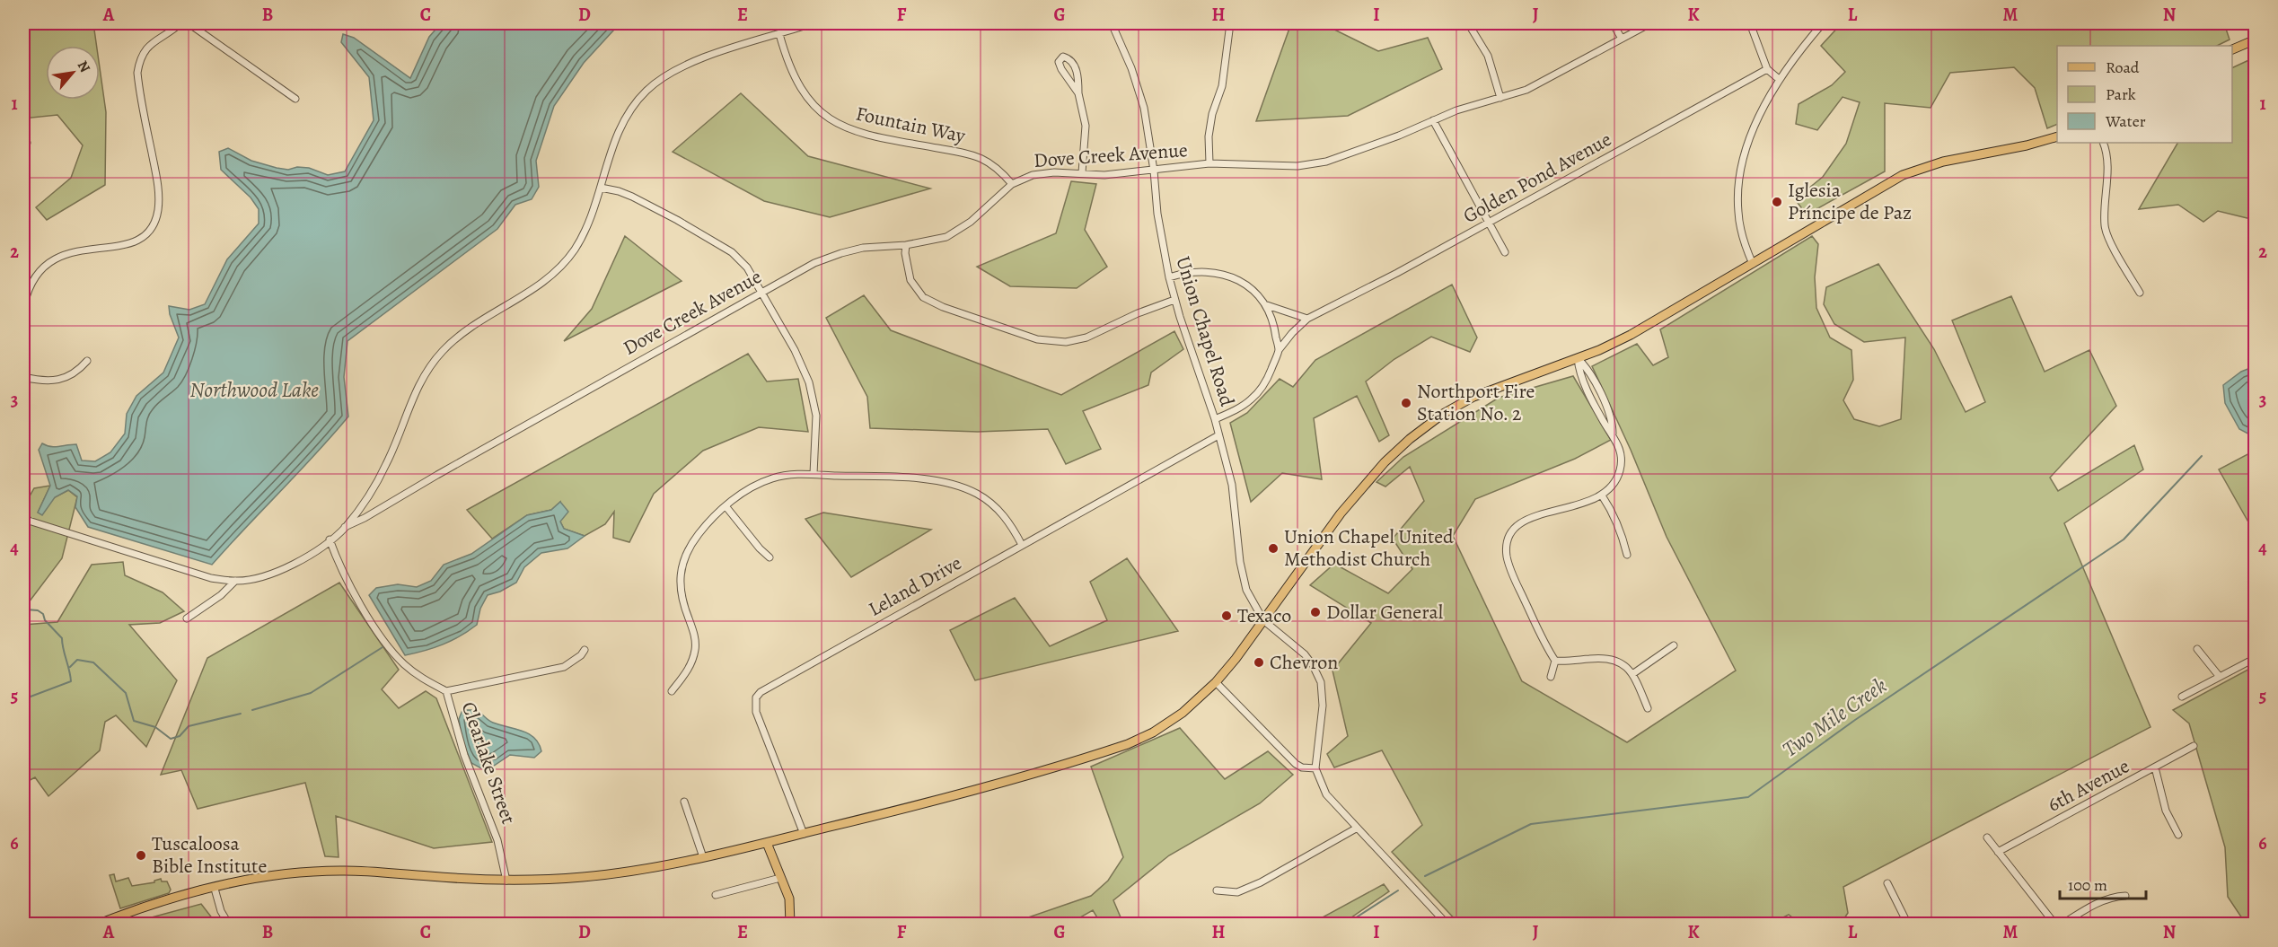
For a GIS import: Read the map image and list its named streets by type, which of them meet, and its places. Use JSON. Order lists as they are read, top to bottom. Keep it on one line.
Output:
{"streets":{"street":["Fountain Way","Dove Creek Avenue","Golden Pond Avenue","Union Chapel Road","Leland Drive","Clearlake Street","6th Avenue"]},"crossings":[["Fountain Way","Dove Creek Avenue"],["Dove Creek Avenue","Union Chapel Road"],["Union Chapel Road","Leland Drive"]],"water":["Northwood Lake","Two Mile Creek"],"places":["Iglesia Príncipe de Paz","Northport Fire Station No. 2","Union Chapel United Methodist Church","Dollar General","Texaco","Chevron","Tuscaloosa Bible Institute"],"legend":["Road","Park","Water"],"scale_bar":"100 m","north":"top right","grid":{"columns":["A","B","C","D","E","F","G","H","I","J","K","L","M","N"],"rows":["1","2","3","4","5","6"]}}
